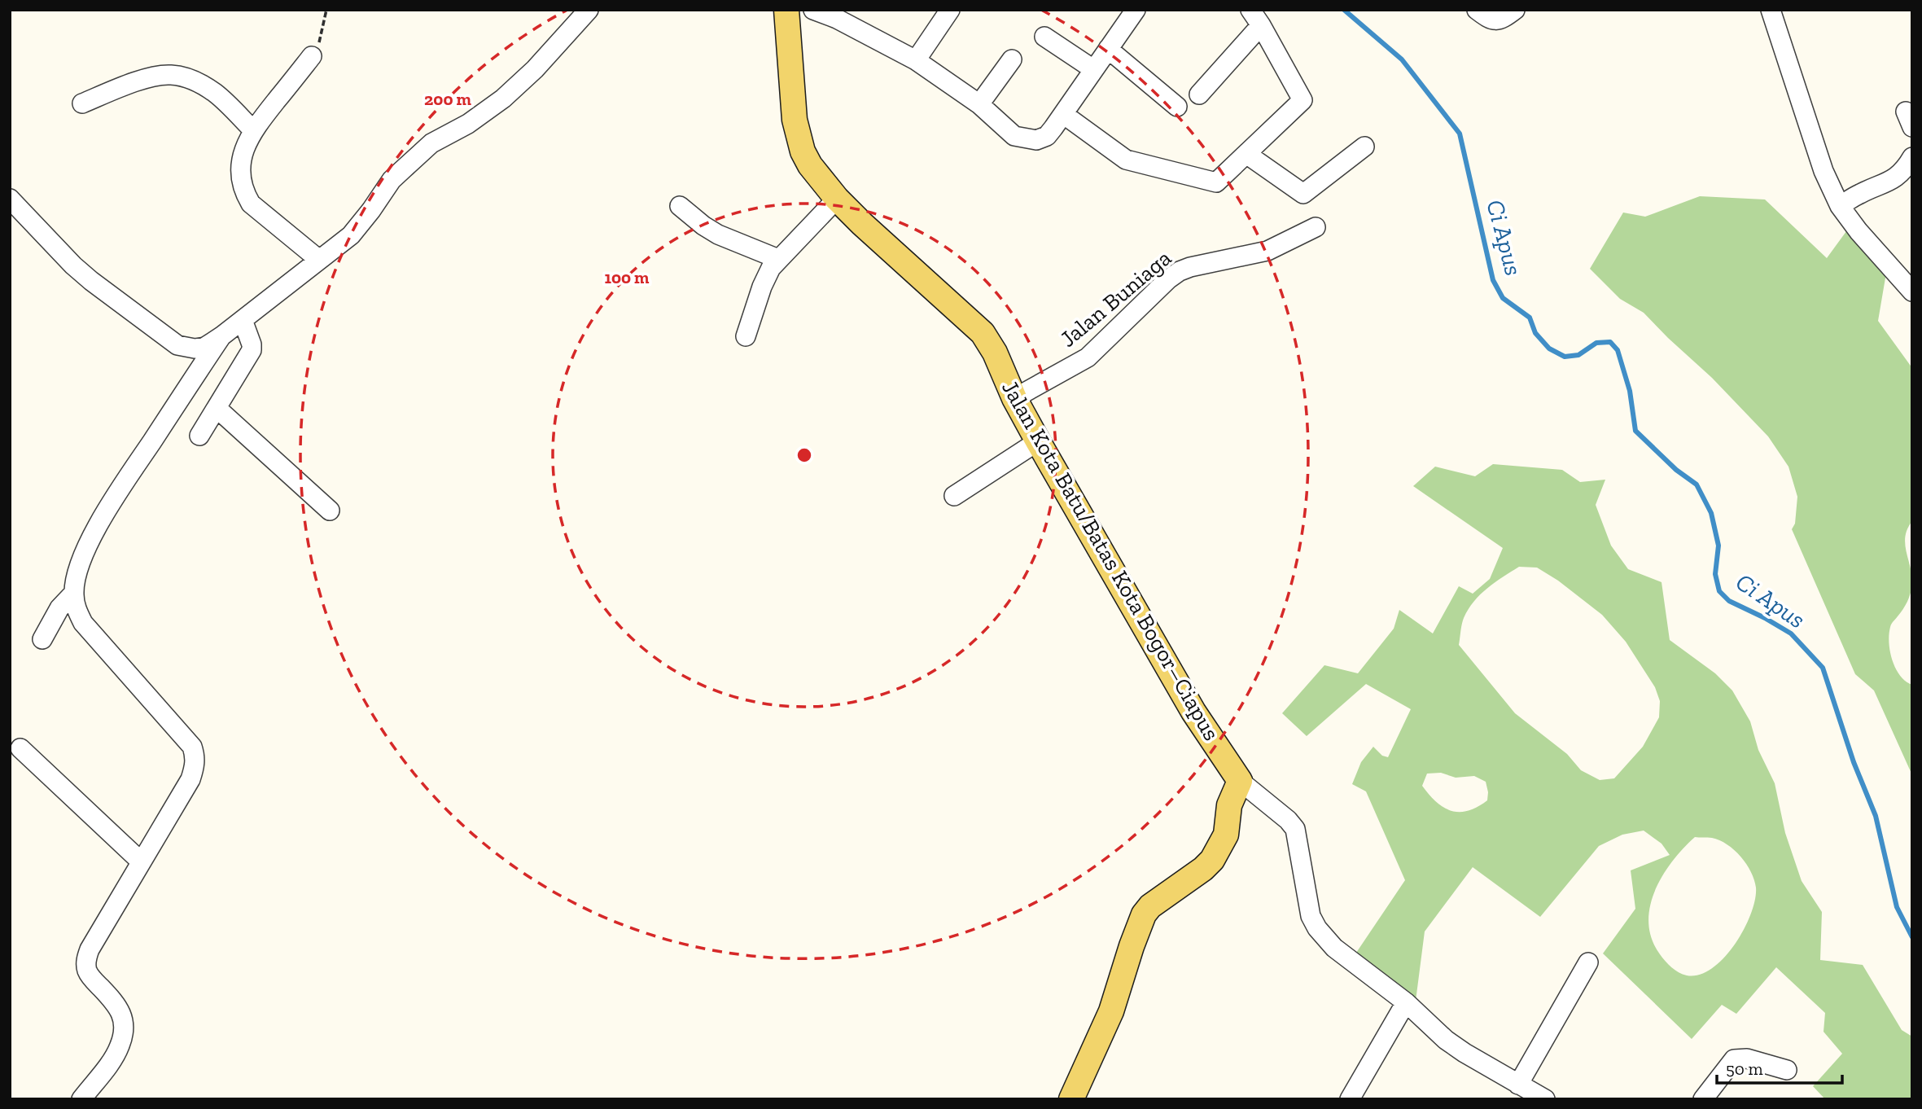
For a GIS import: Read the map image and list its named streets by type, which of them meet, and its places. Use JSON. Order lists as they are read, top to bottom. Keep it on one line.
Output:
{"streets":{"main road":["Jalan Kota Batu/Batas Kota Bogor–Ciapus"],"street":["Jalan Buniaga"]},"crossings":[["Jalan Buniaga","Jalan Kota Batu/Batas Kota Bogor–Ciapus"]],"water":["Ci Apus"],"scale_bar":"50 m","rings":["200 m","100 m"]}
